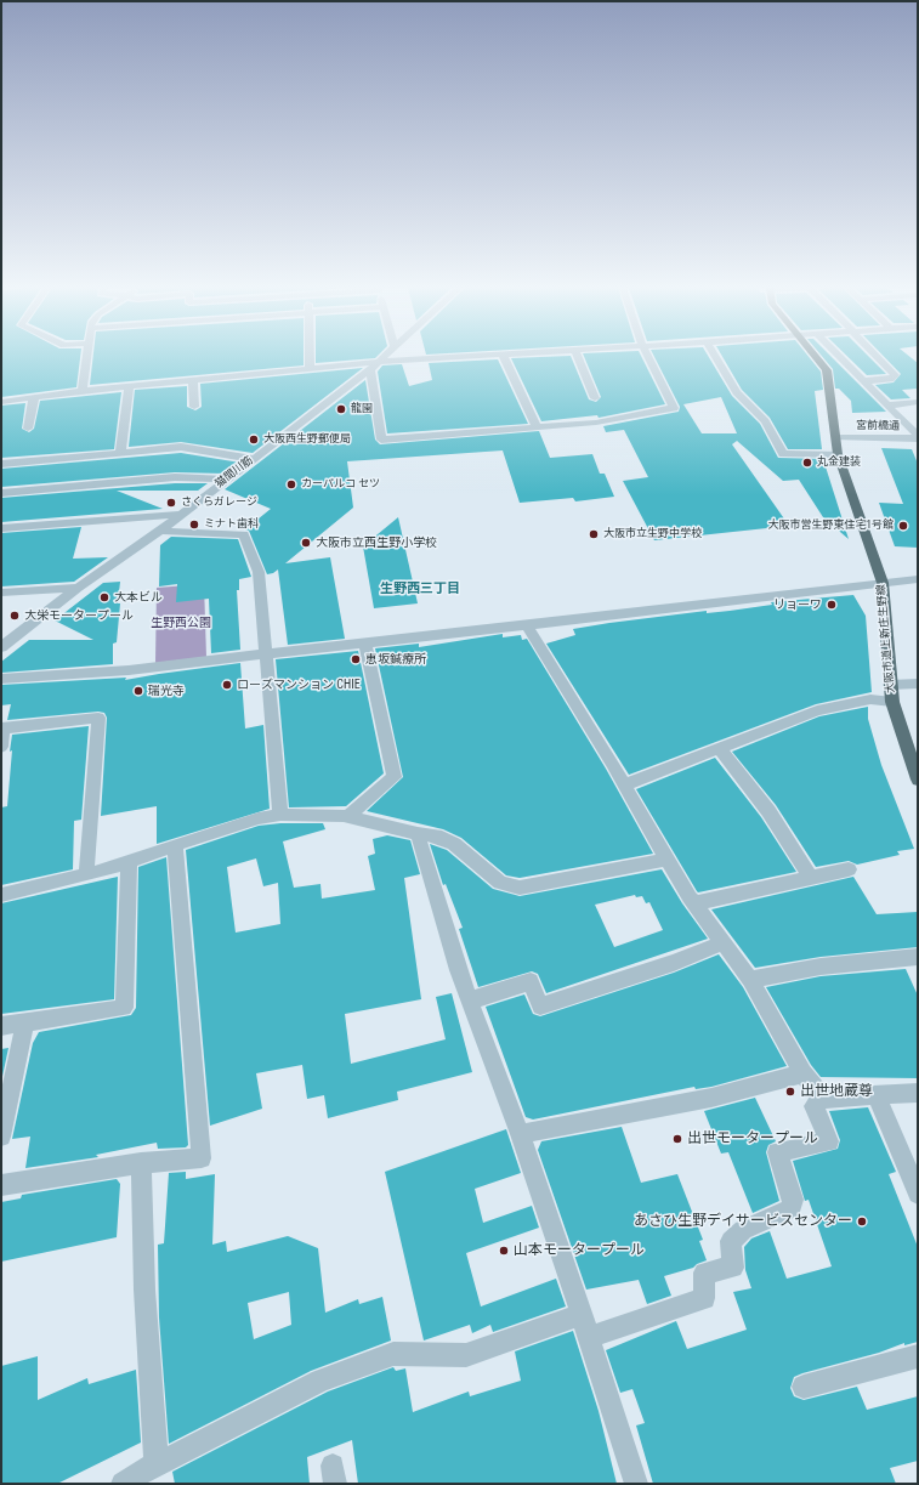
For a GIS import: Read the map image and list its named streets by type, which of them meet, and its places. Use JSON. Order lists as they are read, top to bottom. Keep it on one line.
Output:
{"streets":{"main road":["大阪市道上新庄生野線"],"street":["宮前橋通","猫間川筋"]},"crossings":[["宮前橋通","大阪市道上新庄生野線"]],"districts":["生野西三丁目"],"parks":["生野西公園"],"places":["龍園","大阪西生野郵便局","丸金建装","カーパルコ セツ","さくらガレージ","ミナト歯科","大阪市営生野東住宅1号館","大阪市立生野中学校","大阪市立西生野小学校","大本ビル","リョーワ","大栄モータープール","恵坂鍼療所","ローズマンション CHIE","瑞光寺","出世地蔵尊","出世モータープール","あさひ生野デイサービスセンター","山本モータープール"]}
